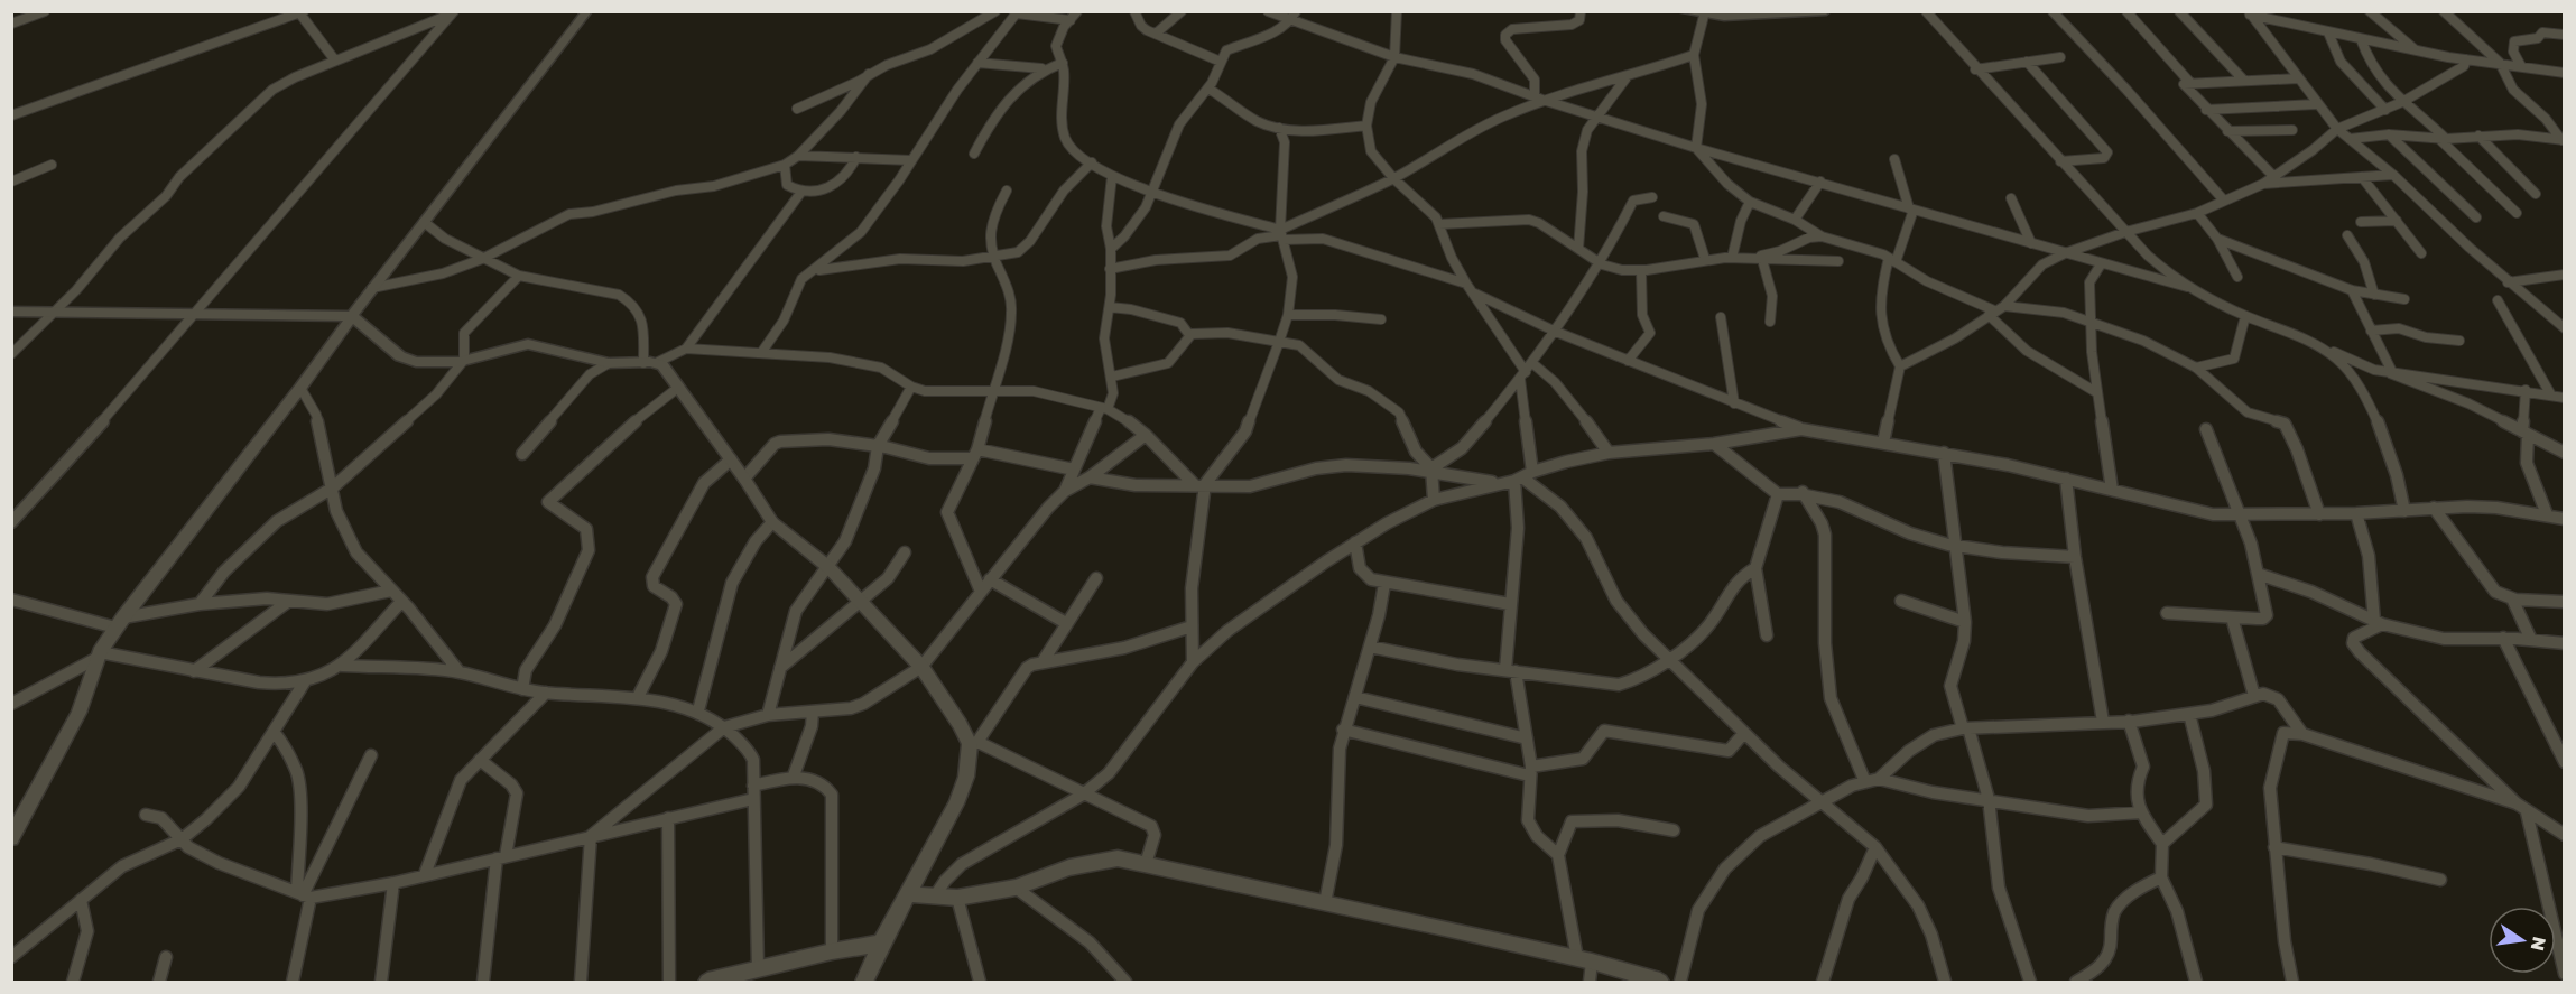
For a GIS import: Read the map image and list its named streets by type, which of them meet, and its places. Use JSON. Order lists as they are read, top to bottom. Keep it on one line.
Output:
{"north":"right"}
